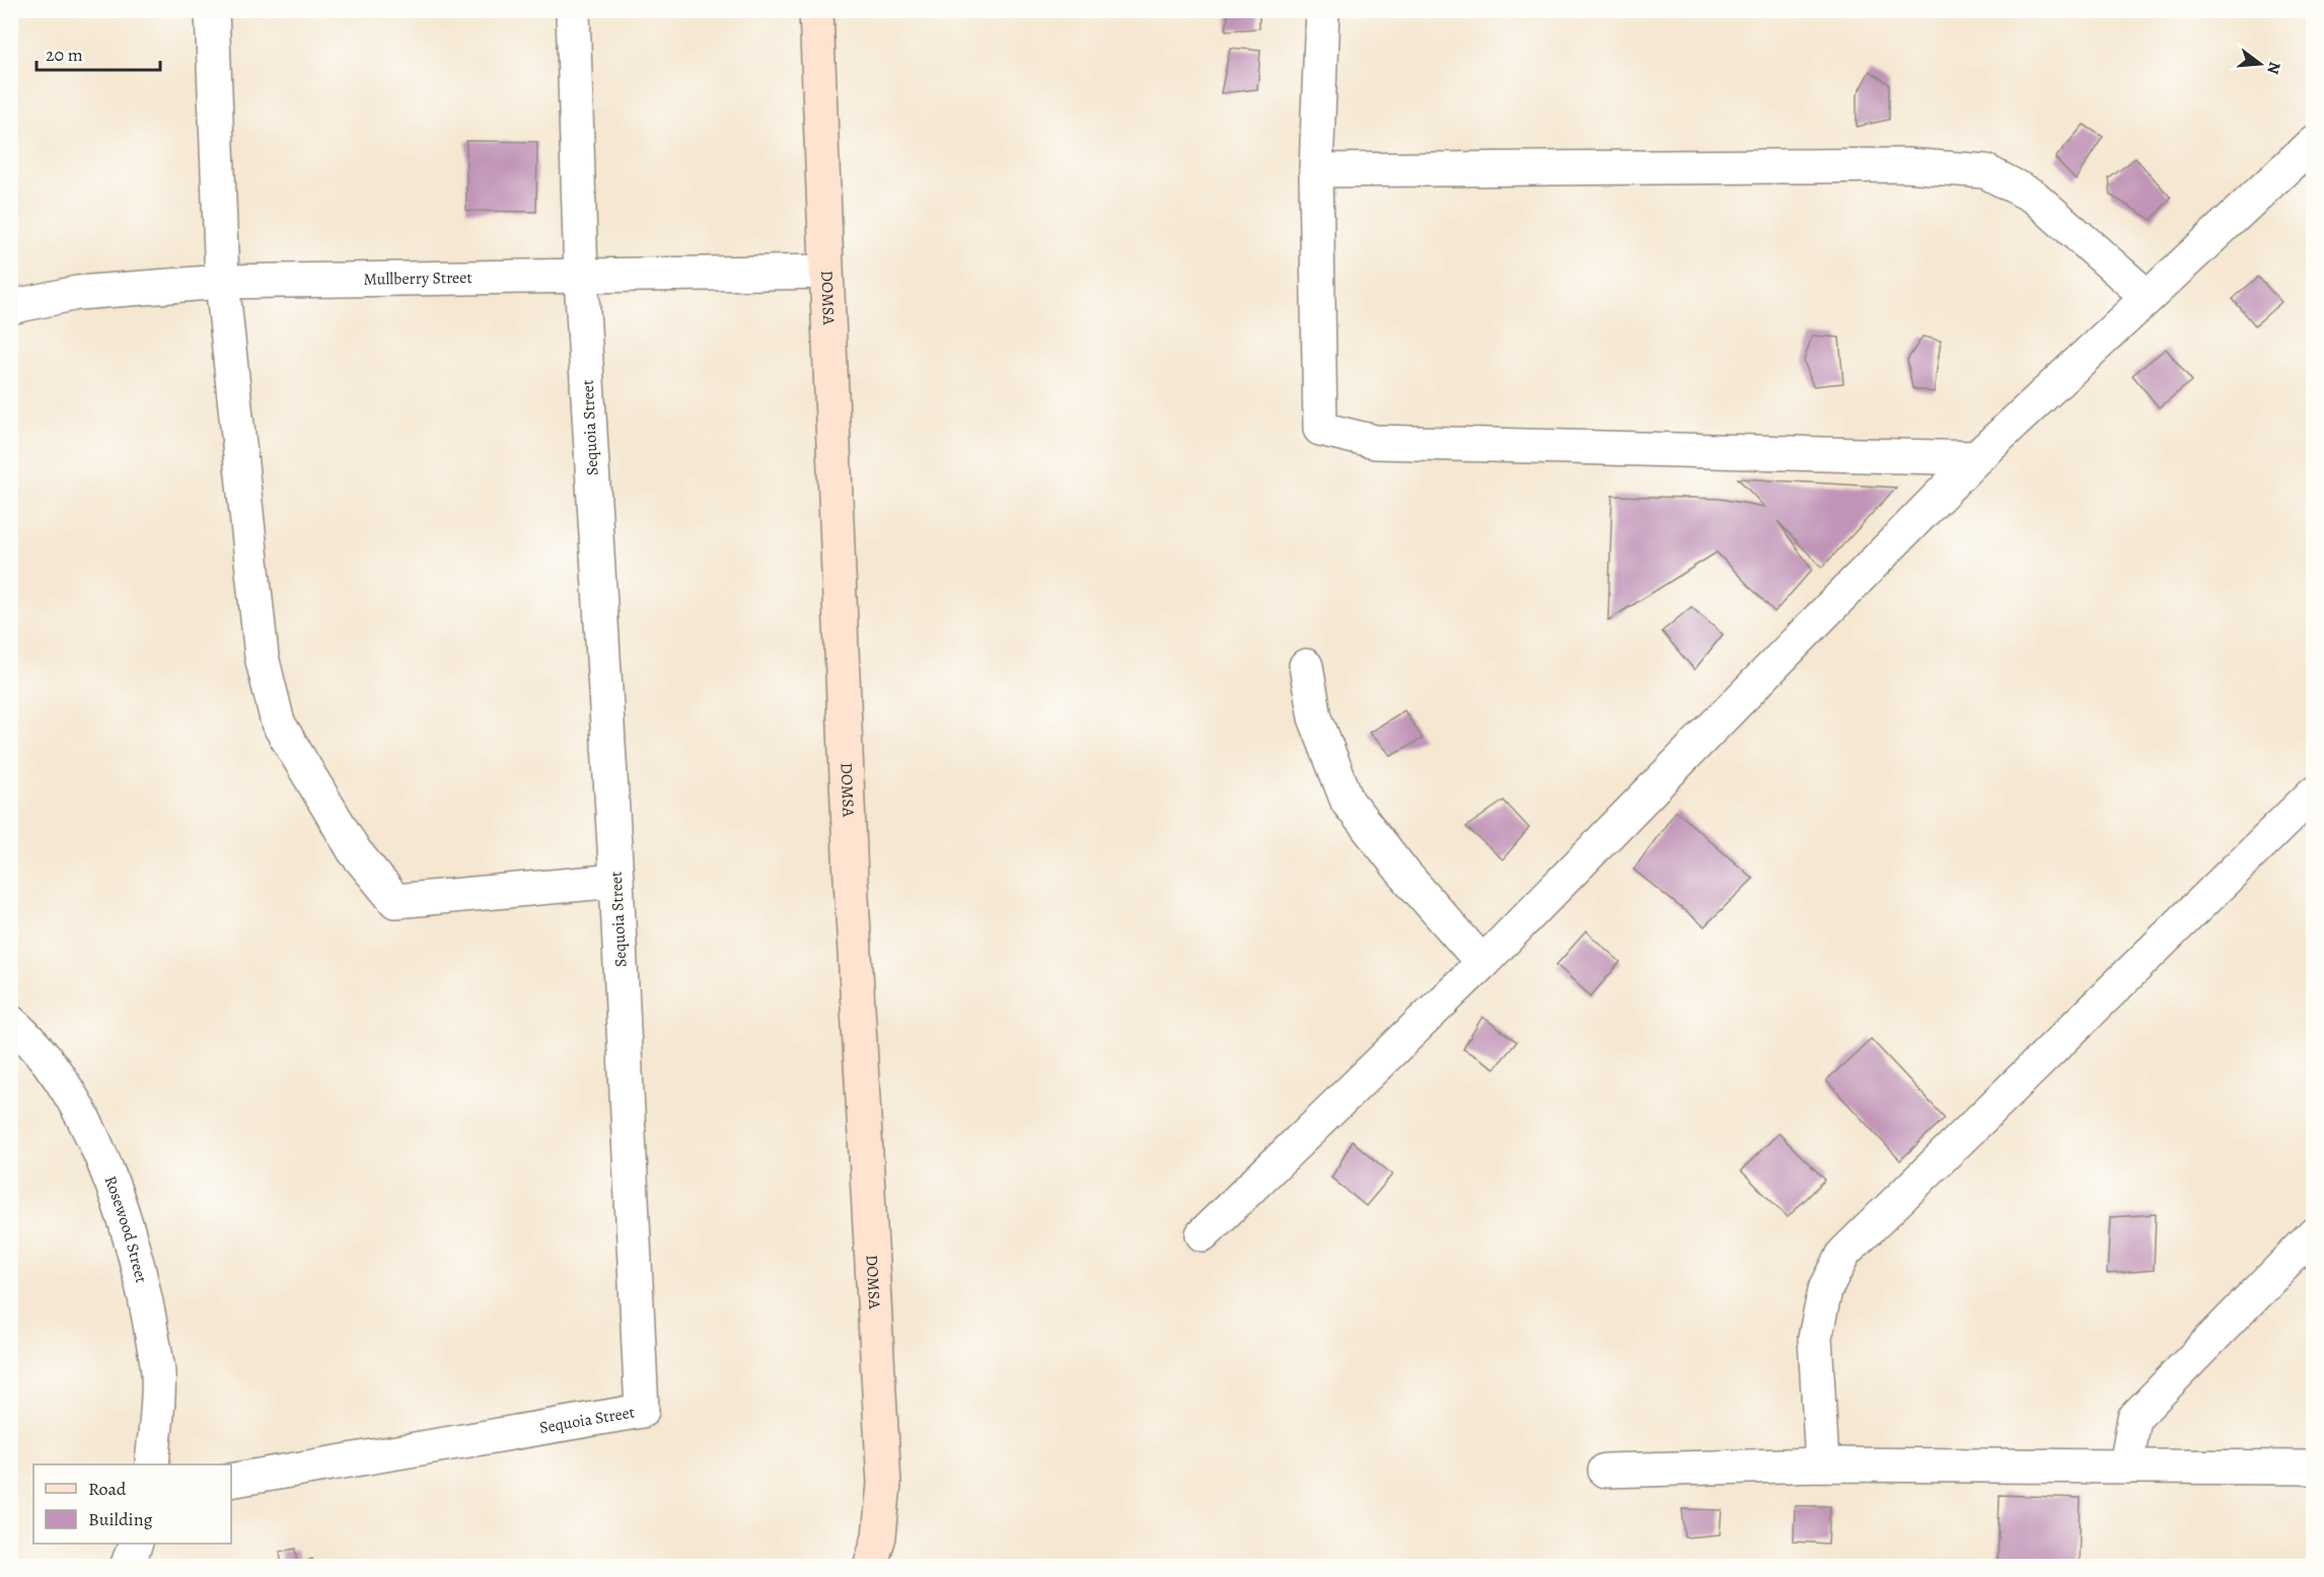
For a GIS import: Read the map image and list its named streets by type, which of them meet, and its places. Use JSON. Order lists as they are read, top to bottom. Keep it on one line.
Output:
{"streets":{"main road":["DOMSA"],"street":["Mullberry Street","Sequoia Street","Rosewood Street"]},"crossings":[["Mullberry Street","DOMSA"],["Mullberry Street","Sequoia Street"]],"legend":["Road","Building"],"scale_bar":"20 m","north":"right"}
